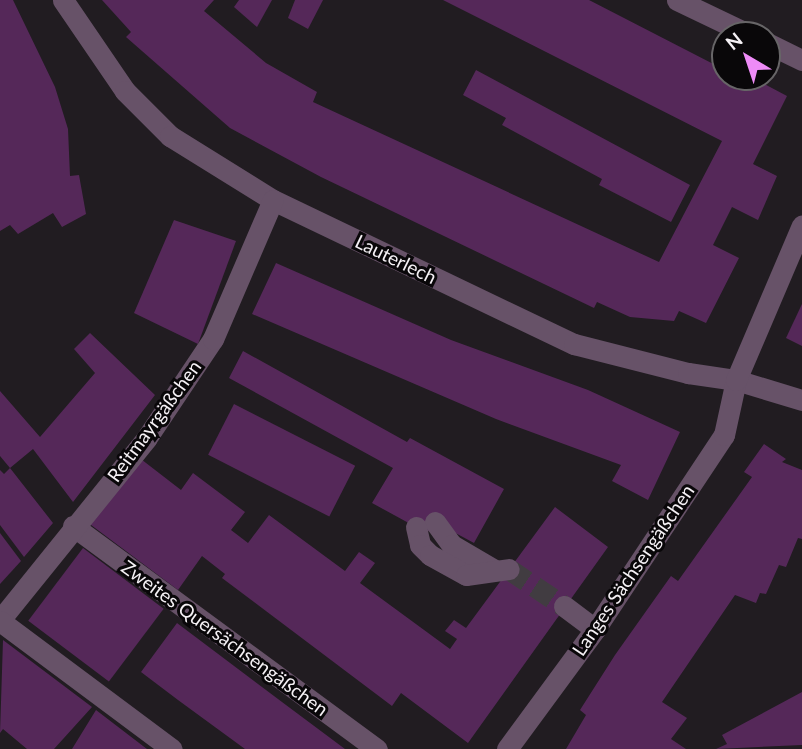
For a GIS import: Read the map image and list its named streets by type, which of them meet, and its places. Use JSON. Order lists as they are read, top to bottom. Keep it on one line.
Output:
{"streets":{"street":["Lauterlech","Reitmayrgäßchen","Langes Sächsengäßchen","Zweites Quersächsengäßchen"]},"crossings":[["Lauterlech","Reitmayrgäßchen"],["Lauterlech","Langes Sächsengäßchen"],["Reitmayrgäßchen","Zweites Quersächsengäßchen"]],"north":"top left"}
